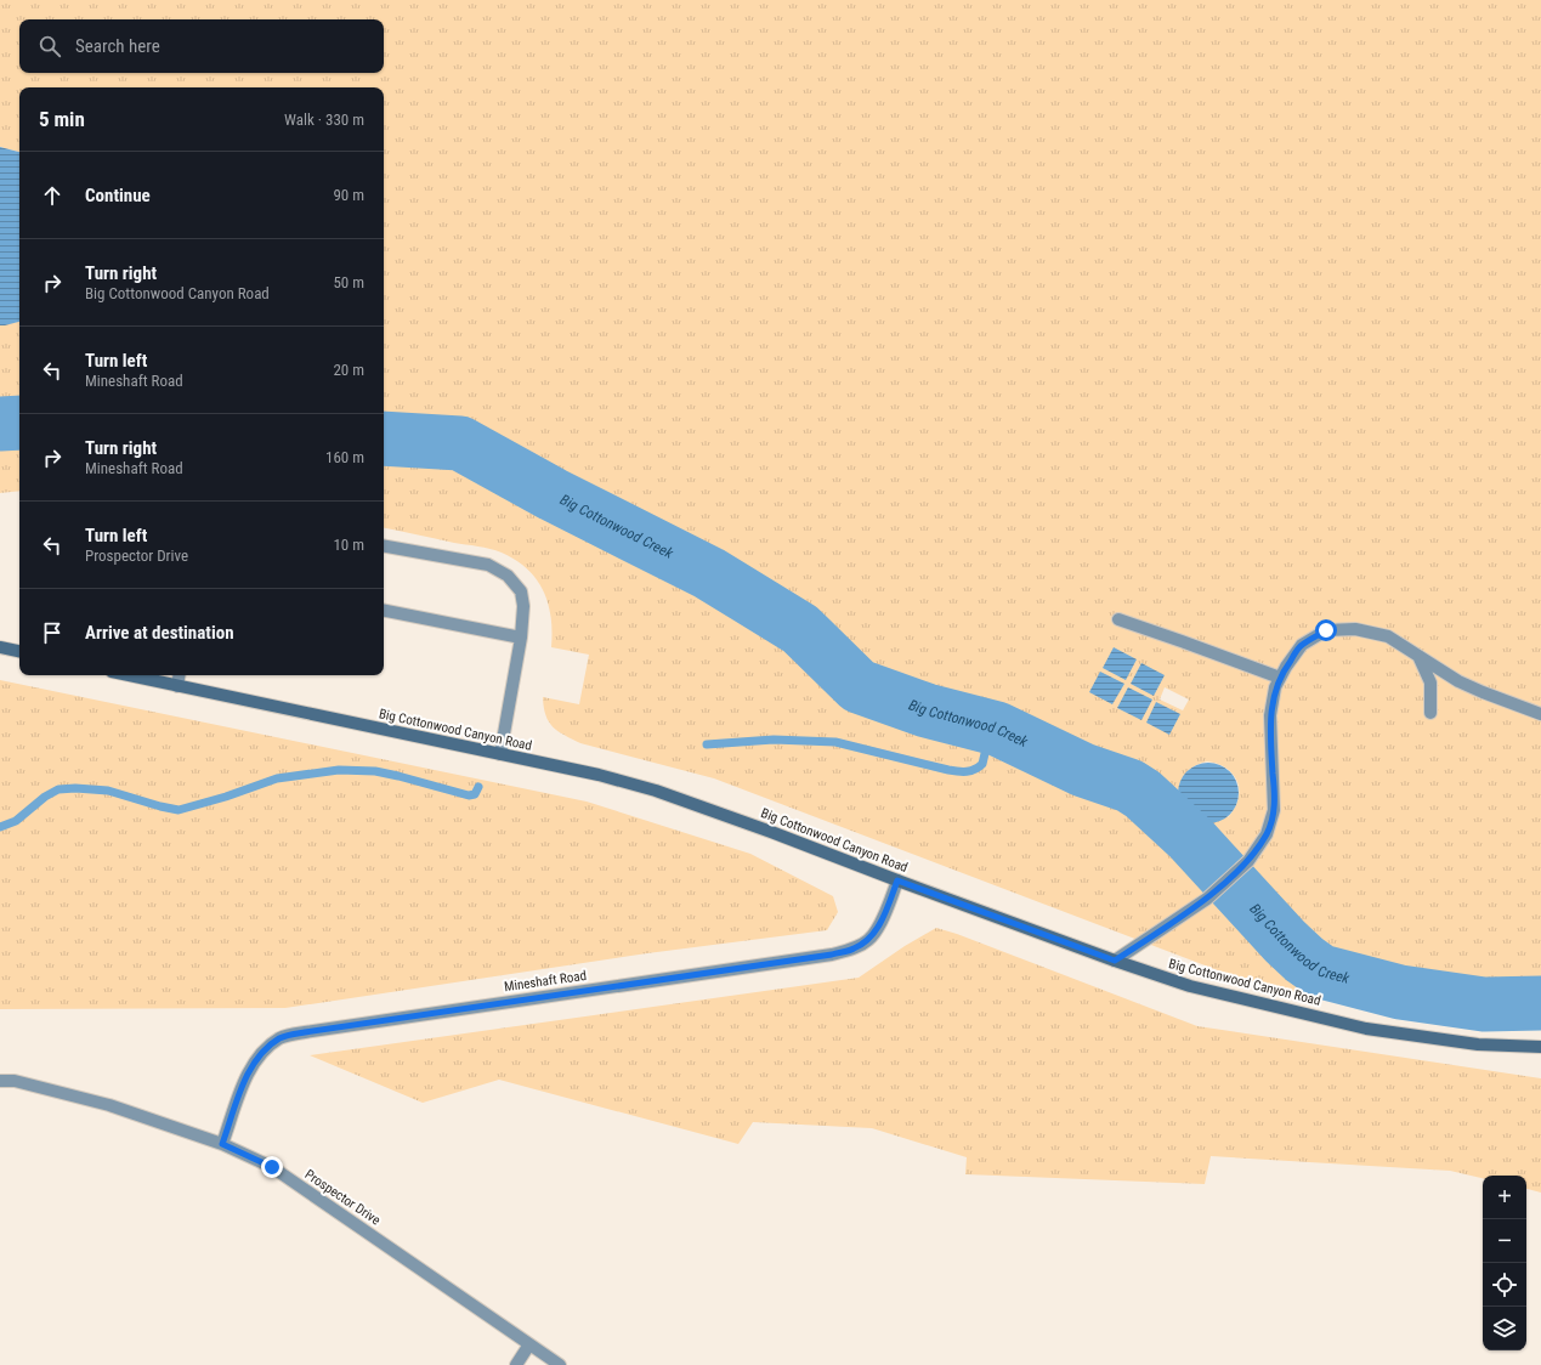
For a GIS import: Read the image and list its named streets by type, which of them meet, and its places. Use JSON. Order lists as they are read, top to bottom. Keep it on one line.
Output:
{"streets":{"main road":["Big Cottonwood Canyon Road"],"street":["Mineshaft Road","Prospector Drive"]},"crossings":[["Big Cottonwood Canyon Road","Mineshaft Road"],["Mineshaft Road","Prospector Drive"]],"water":["Big Cottonwood Creek"],"page":{"search":"Search here","heading":["5 min","Walk · 330 m"],"list":[["Continue","90 m"],["Turn right","Big Cottonwood Canyon Road","50 m"],["Turn left","Mineshaft Road","20 m"],["Turn right","Mineshaft Road","160 m"],["Turn left","Prospector Drive","10 m"],"Arrive at destination"],"map_buttons":["+","−"]}}
